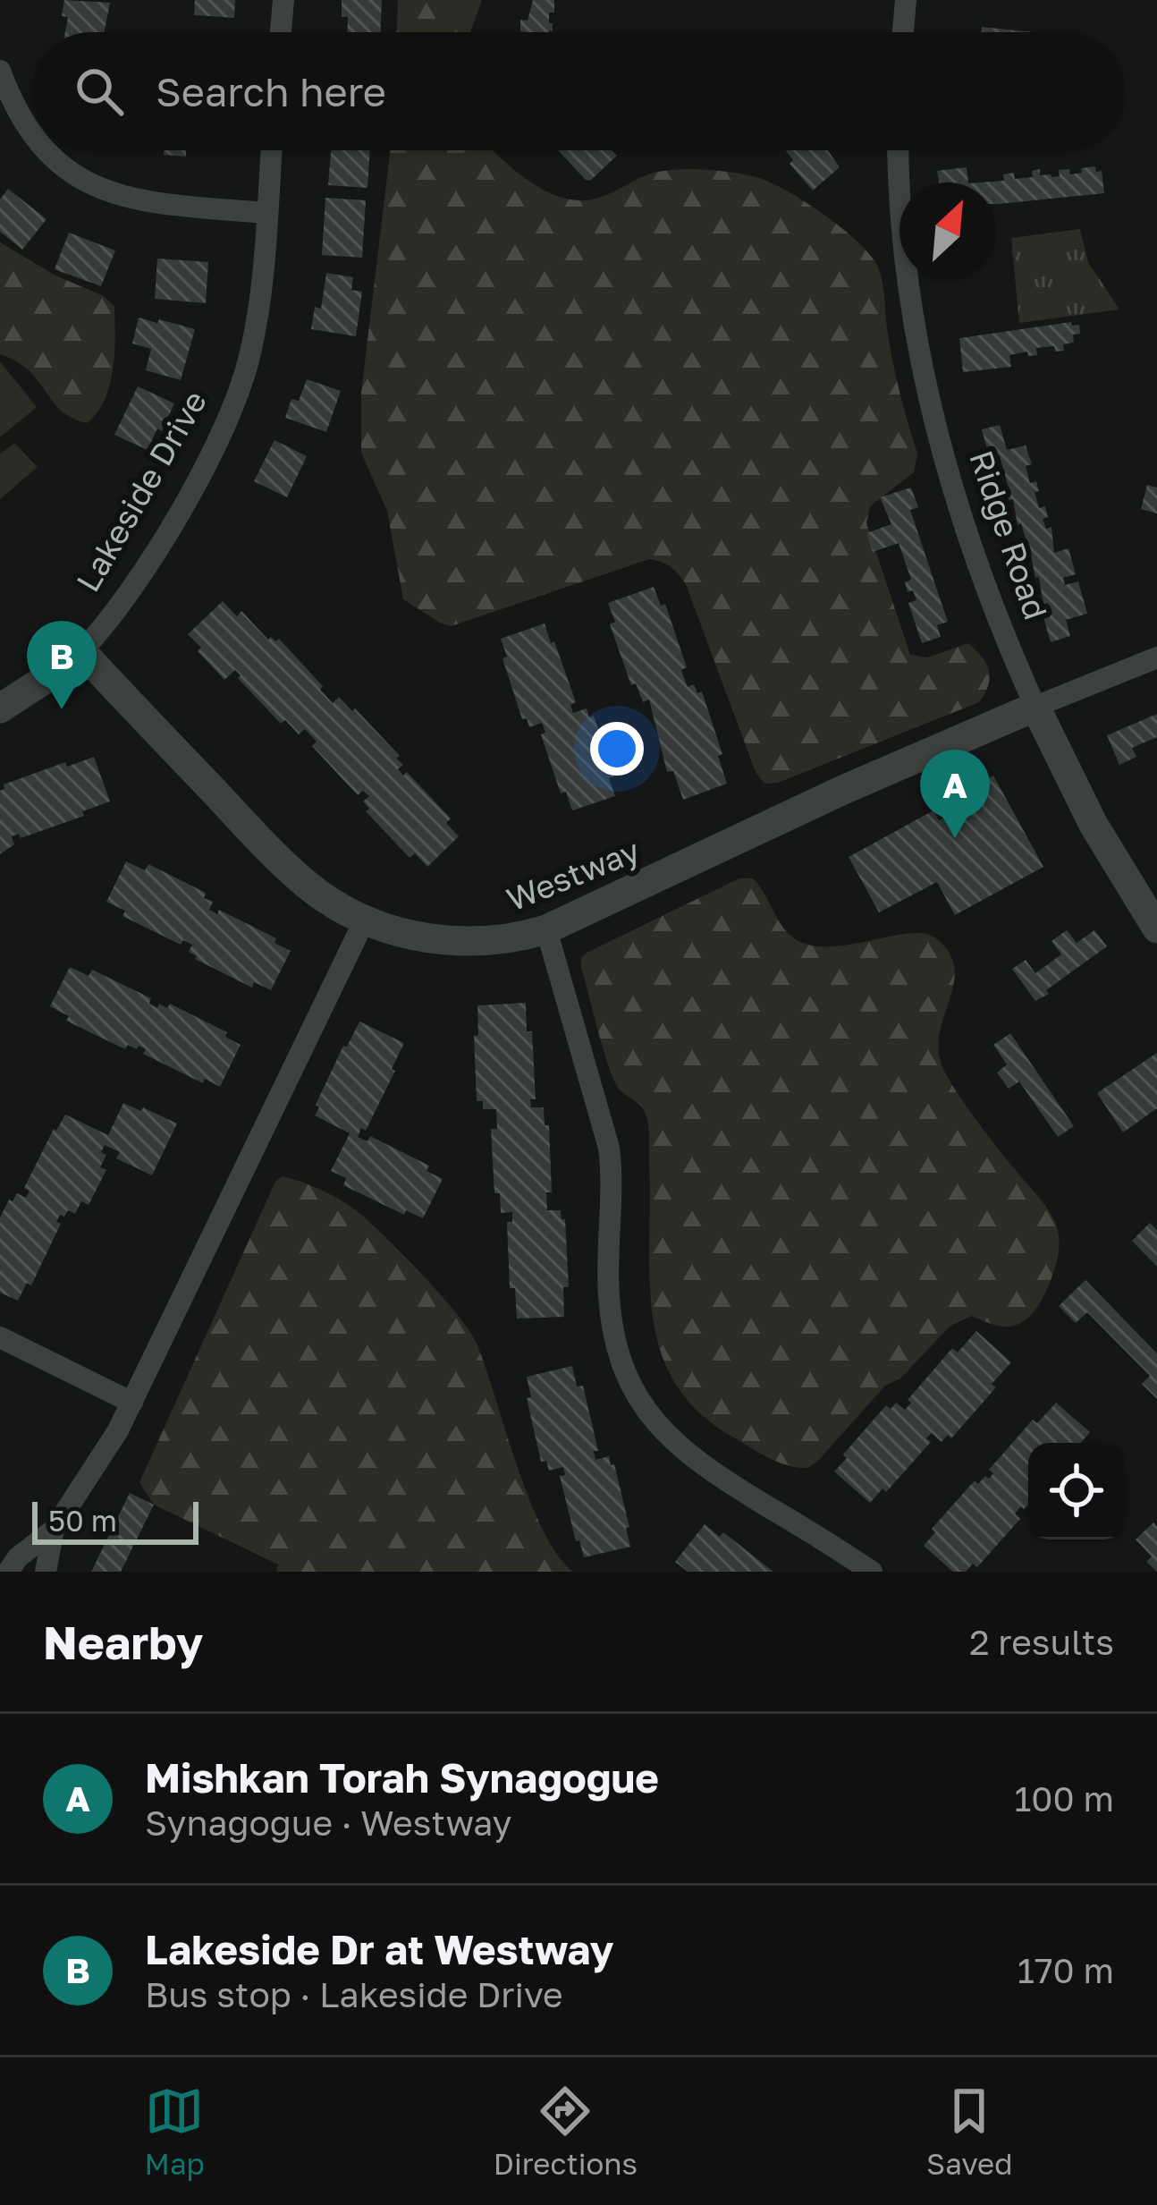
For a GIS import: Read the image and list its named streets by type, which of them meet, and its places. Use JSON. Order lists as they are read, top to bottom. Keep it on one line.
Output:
{"streets":{"street":["Lakeside Drive","Ridge Road","Westway"]},"crossings":[["Lakeside Drive","Westway"],["Ridge Road","Westway"]],"scale_bar":"50 m","north":"top right","page":{"search":"Search here","pins":["B","A"],"scale":"50 m","heading":["Nearby","2 results"],"list":[{"mark":"A","name":"Mishkan Torah Synagogue","note":"Synagogue · Westway","value":"100 m"},{"mark":"B","name":"Lakeside Dr at Westway","note":"Bus stop · Lakeside Drive","value":"170 m"}],"nav":["Map","Directions","Saved"]}}
